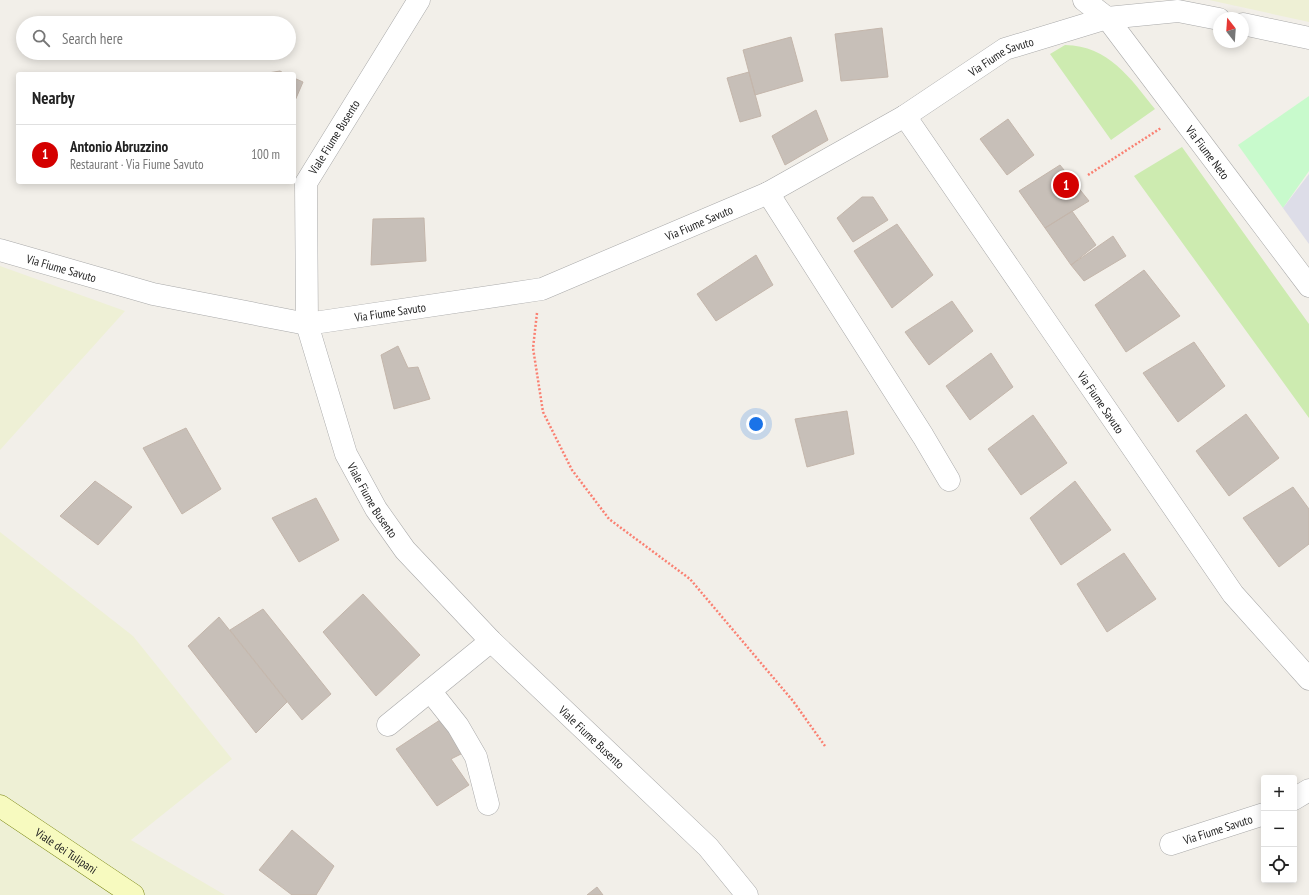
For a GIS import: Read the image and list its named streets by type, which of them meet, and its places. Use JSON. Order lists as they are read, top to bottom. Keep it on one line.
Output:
{"streets":{"main road":["Viale dei Tulipani"],"street":["Via Fiume Savuto","Viale Fiume Busento","Via Fiume Neto"]},"crossings":[["Via Fiume Savuto","Viale Fiume Busento"],["Via Fiume Savuto","Via Fiume Neto"]],"north":"top","page":{"search":"Search here","heading":"Nearby","list":[{"mark":"1","name":"Antonio Abruzzino","note":"Restaurant · Via Fiume Savuto","value":"100 m"}],"pins":"1","map_buttons":["+","−"]}}
